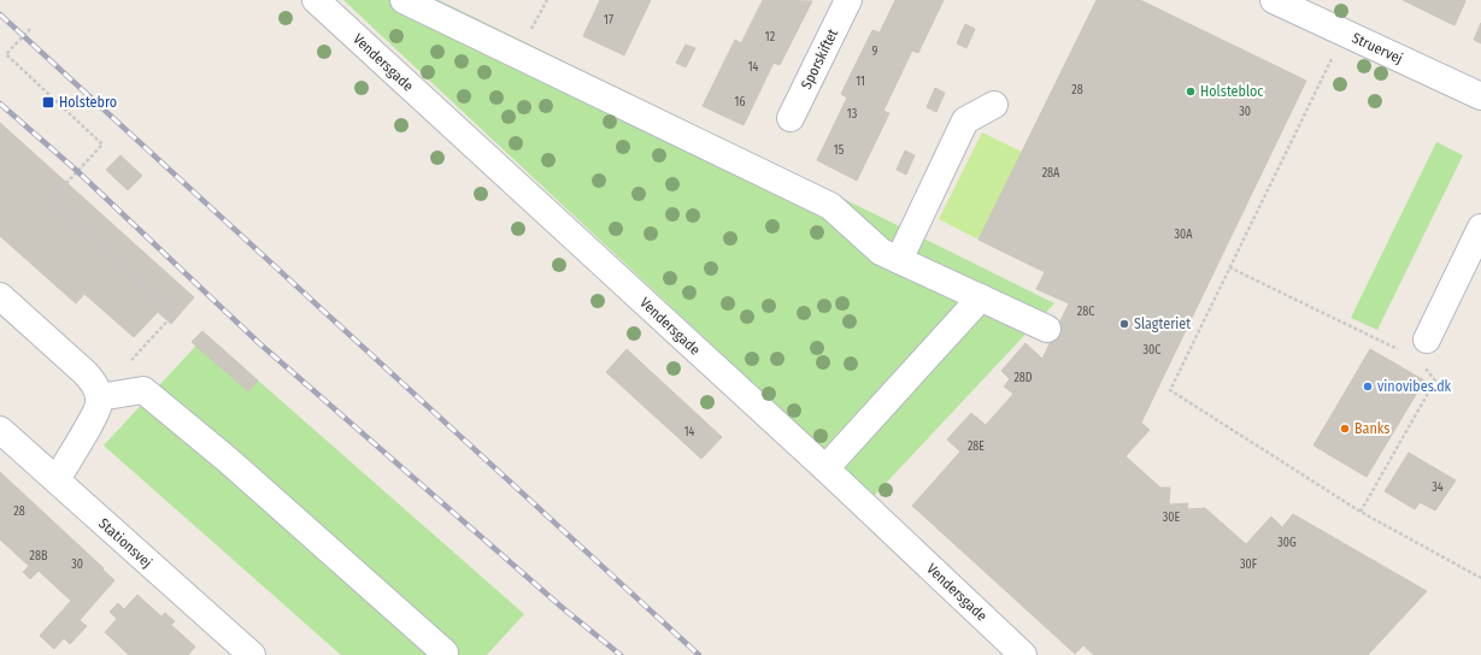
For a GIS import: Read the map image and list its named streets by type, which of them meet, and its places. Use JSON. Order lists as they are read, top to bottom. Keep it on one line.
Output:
{"streets":{"street":["Struervej","Sporskiftet","Vendersgade","Stationsvej"]},"places":{"other":["Holstebloc","Slagteriet","vinovibes.dk","Banks"],"transit":["Holstebro"]},"house_numbers":["17","12","9","14","11","28","16","30","13","15","28A","30A","28C","30C","28D","14","28E","34","28","30E","30G","28B","30","30F"]}
